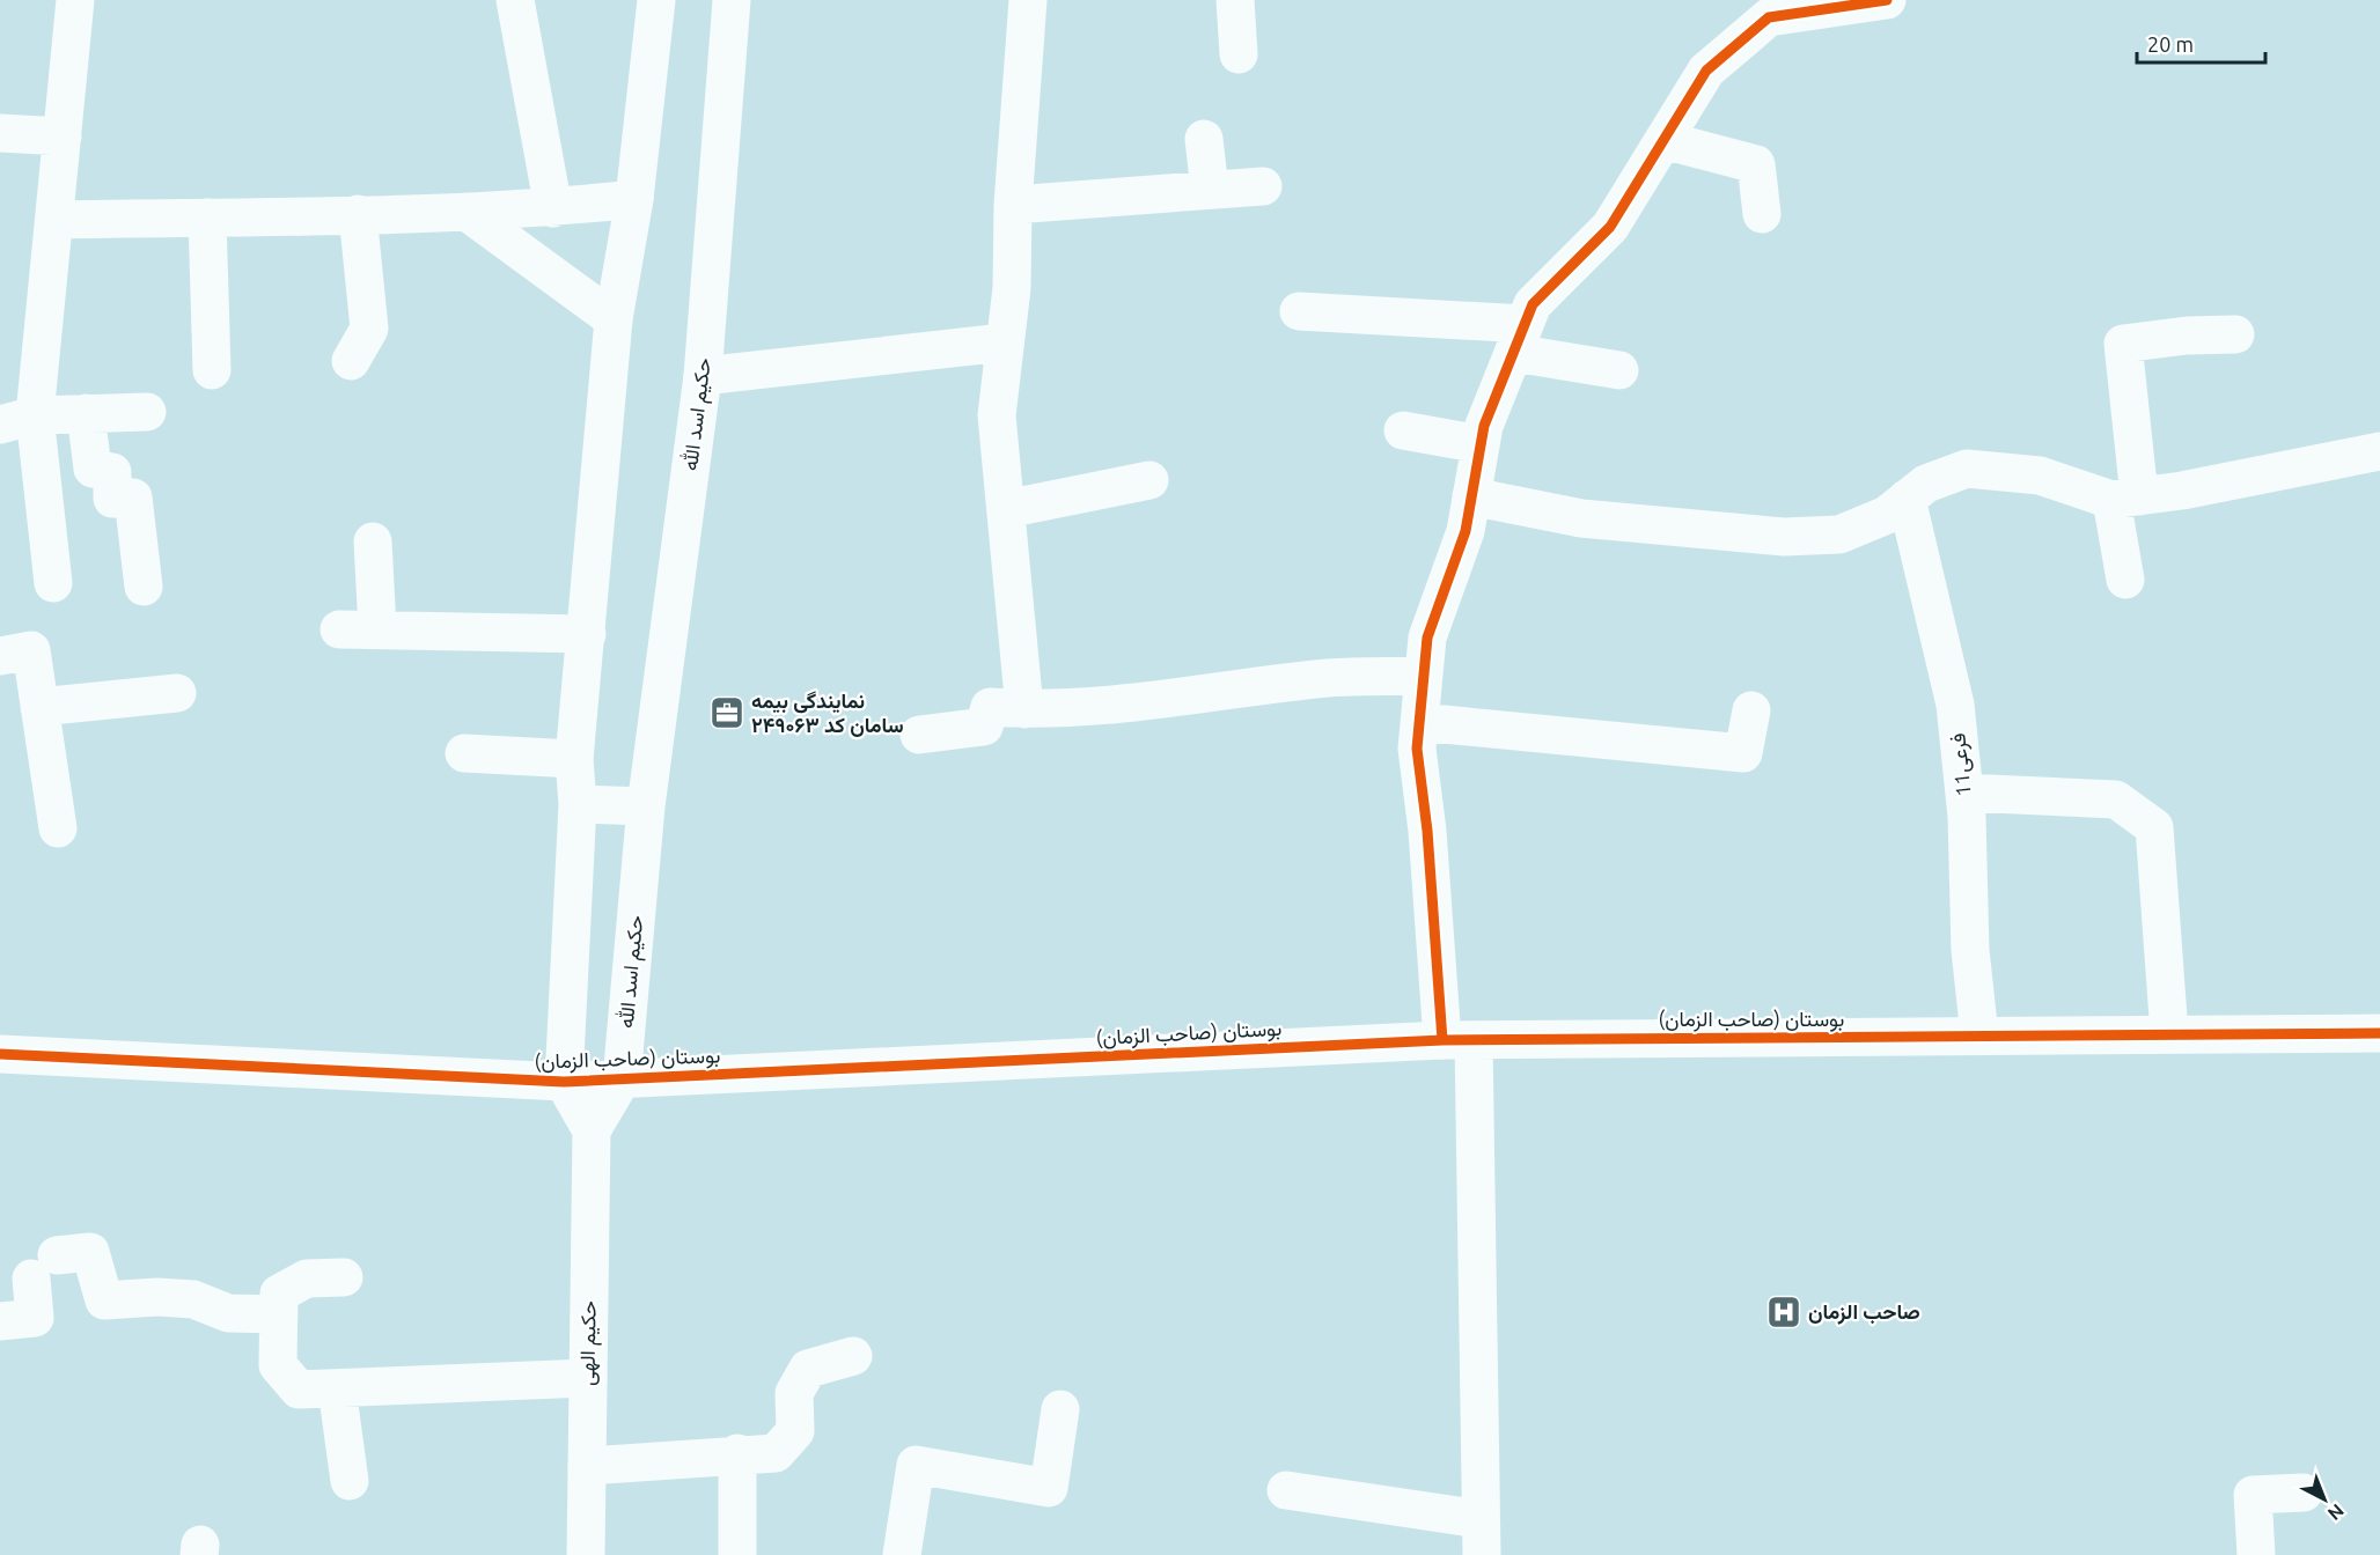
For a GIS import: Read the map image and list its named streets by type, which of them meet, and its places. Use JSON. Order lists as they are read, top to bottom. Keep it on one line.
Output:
{"streets":{"street":["حکیم اسد الله","فرعی11","بوستان (صاحب الزمان)","حکیم الهی"]},"crossings":[["حکیم اسد الله","بوستان (صاحب الزمان)"],["حکیم اسد الله","حکیم الهی"],["فرعی11","بوستان (صاحب الزمان)"]],"places":{"office":["نمایندگی بیمه سامان کد ۲۴۹۰۶۳"],"hospital":["صاحب الزمان"]},"scale_bar":"20 m","north":"bottom right"}
